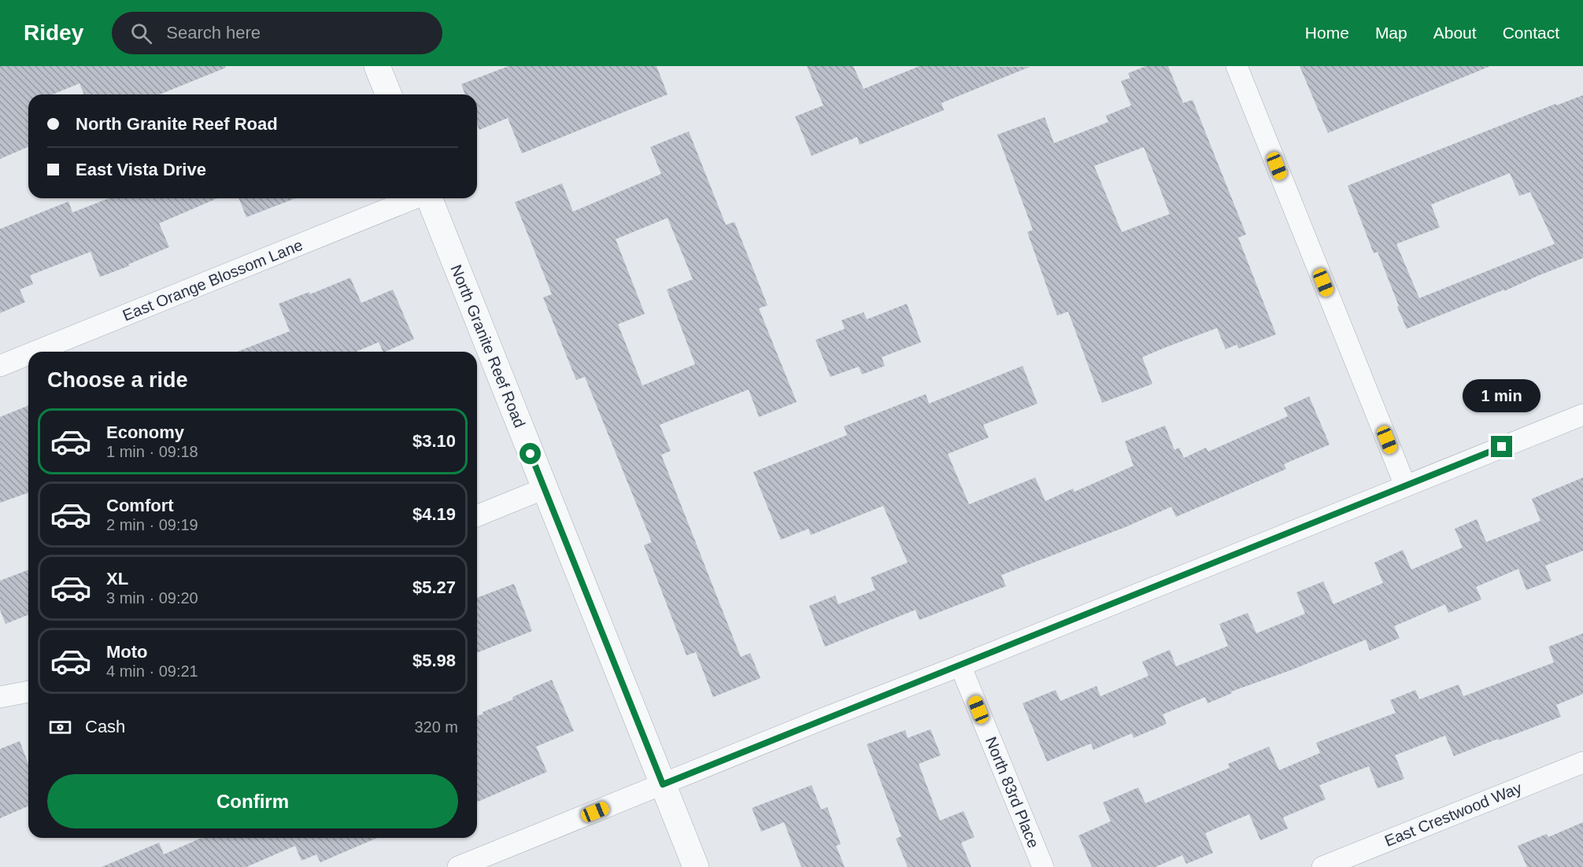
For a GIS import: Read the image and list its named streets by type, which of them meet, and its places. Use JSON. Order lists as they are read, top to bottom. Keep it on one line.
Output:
{"streets":{"street":["East Orange Blossom Lane","North Granite Reef Road","North 83rd Place","East Crestwood Way"]},"page":{"header":"Ridey","search":"Search here","nav":["Home","Map","About","Contact"],"banner":["North Granite Reef Road","East Vista Drive"],"heading":"Choose a ride","bubble":"1 min","list":[{"name":"Economy","note":"1 min · 09:18","value":"$3.10"},{"name":"Comfort","note":"2 min · 09:19","value":"$4.19"},{"name":"XL","note":"3 min · 09:20","value":"$5.27"},{"name":"Moto","note":"4 min · 09:21","value":"$5.98"}],"pay":["Cash","320 m"],"buttons":"Confirm"}}
